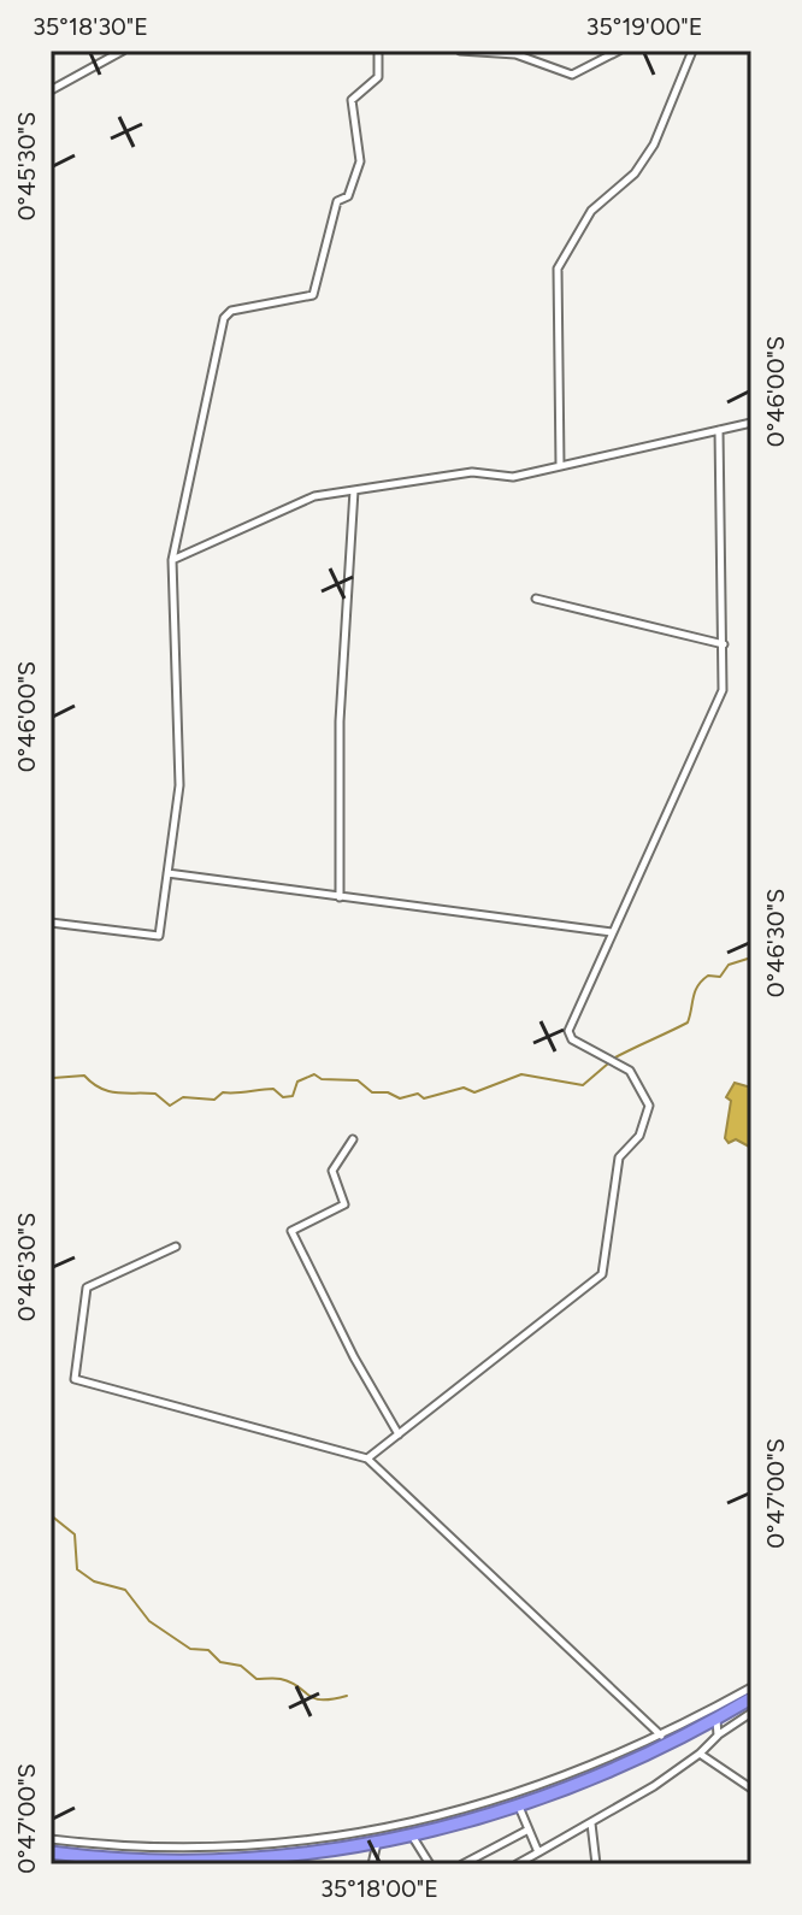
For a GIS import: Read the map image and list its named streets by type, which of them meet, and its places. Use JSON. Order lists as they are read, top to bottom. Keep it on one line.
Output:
{"coordinates":["35°18'30\"E","35°19'00\"E","0°45'30\"S","0°46'00\"S","0°46'30\"S","0°47'00\"S","35°18'00\"E"]}
